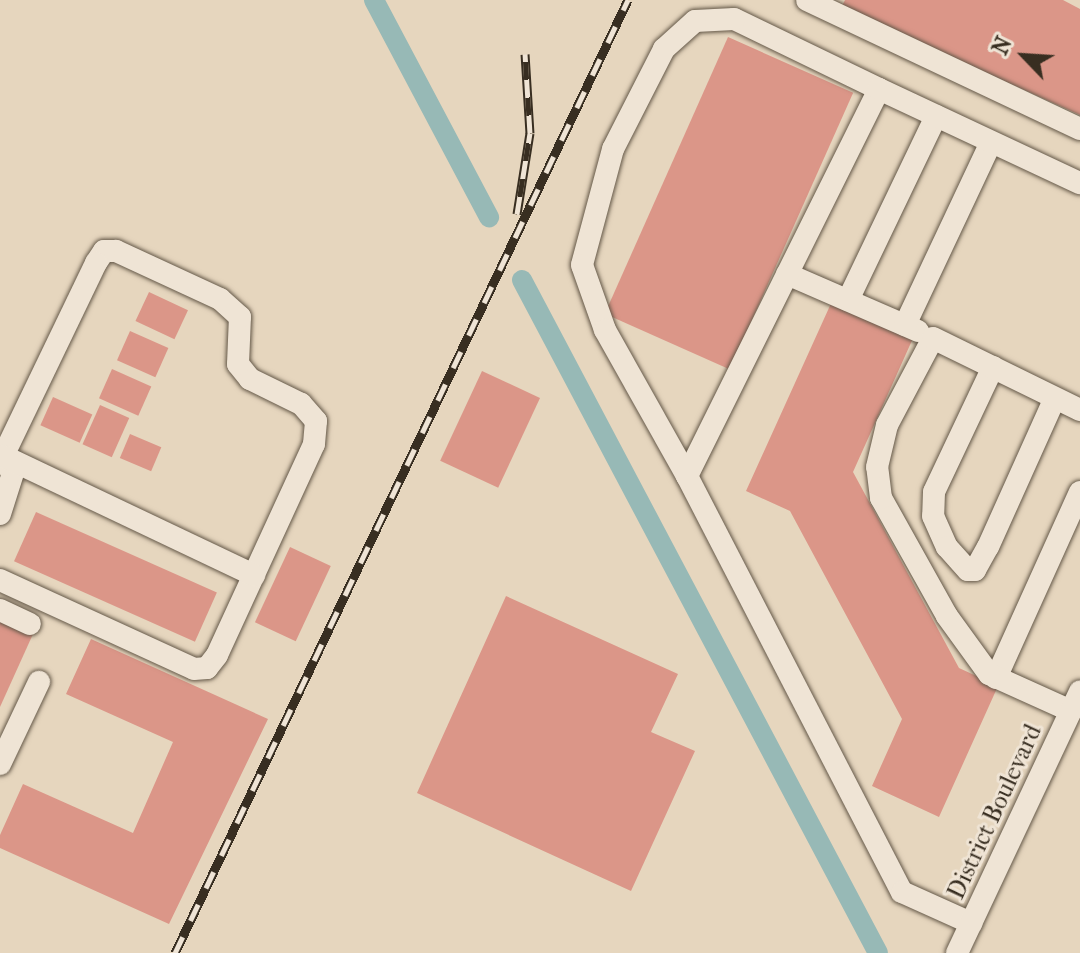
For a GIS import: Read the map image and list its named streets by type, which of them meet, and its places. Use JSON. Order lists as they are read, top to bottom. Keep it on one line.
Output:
{"streets":{"street":["District Boulevard"]},"north":"top left"}
